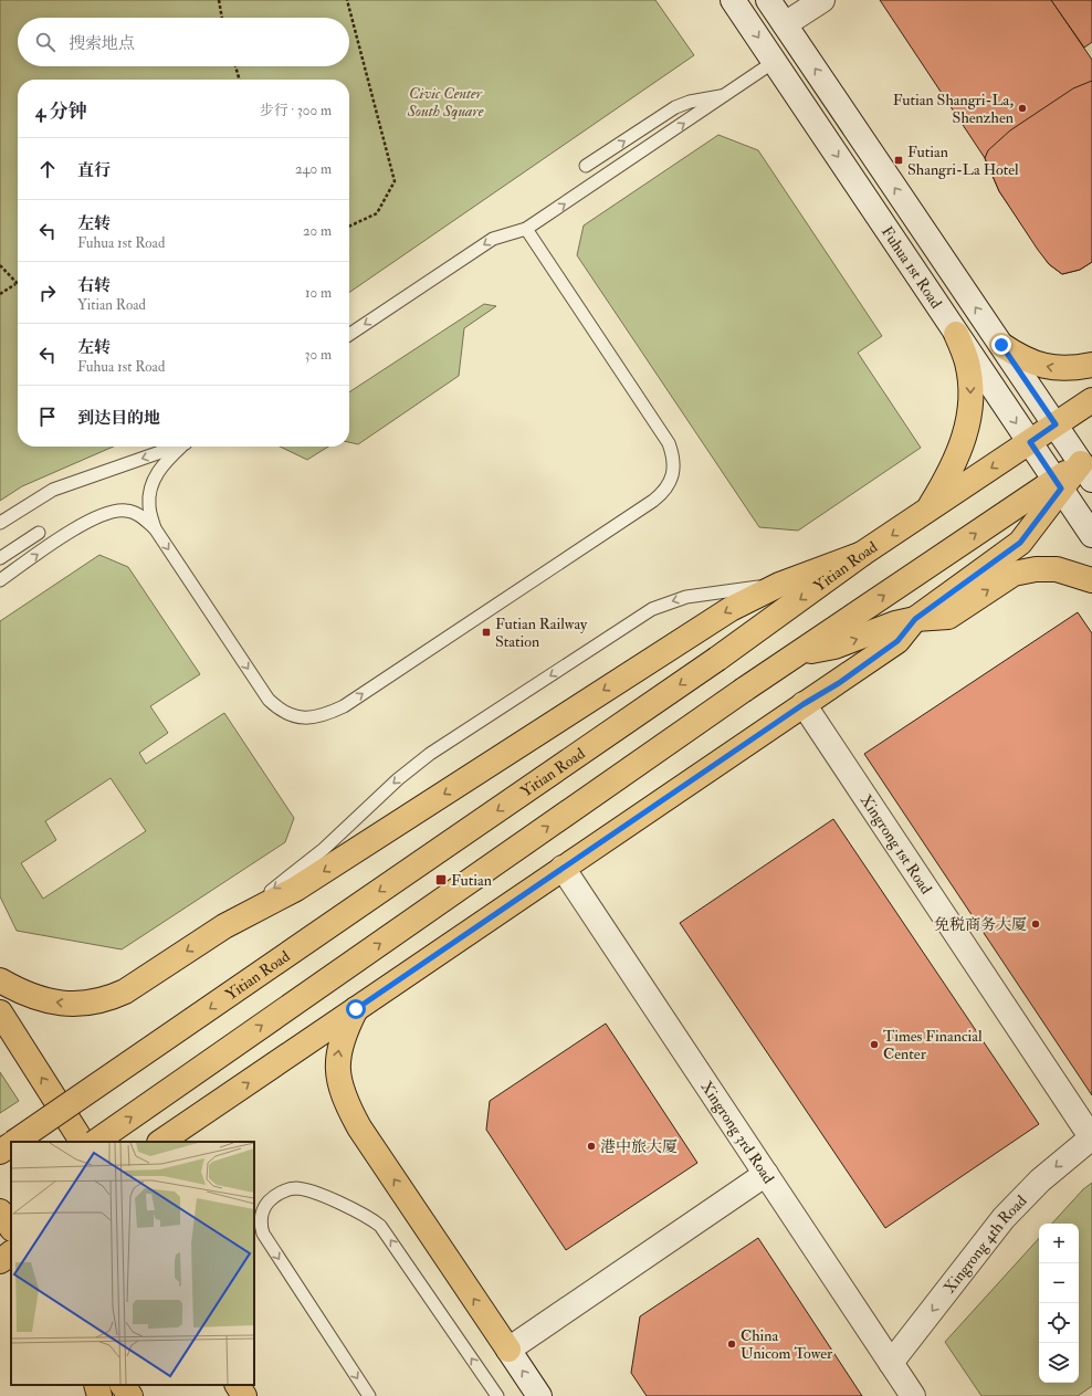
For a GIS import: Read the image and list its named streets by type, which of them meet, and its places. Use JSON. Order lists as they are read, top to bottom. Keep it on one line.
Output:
{"streets":{"main road":["Yitian Road"],"street":["Fuhua 1st Road","Xingrong 1st Road","Xingrong 3rd Road","Xingrong 4th Road"]},"crossings":[["Fuhua 1st Road","Yitian Road"],["Xingrong 1st Road","Xingrong 4th Road"],["Xingrong 3rd Road","Xingrong 4th Road"]],"one_way":["Xingrong 4th Road"],"parks":["Civic Center South Square"],"places":{"other":["Futian Shangri-La, Shenzhen","免税商务大厦","Times Financial Center","港中旅大厦","China Unicom Tower"],"transit":["Futian Shangri-La Hotel","Futian Railway Station","Futian"]},"page":{"search":"搜索地点","heading":["4 分钟","步行 · 300 m"],"list":[["直行","240 m"],["左转","Fuhua 1st Road","20 m"],["右转","Yitian Road","10 m"],["左转","Fuhua 1st Road","30 m"],"到达目的地"],"map_buttons":["+","−"]}}
